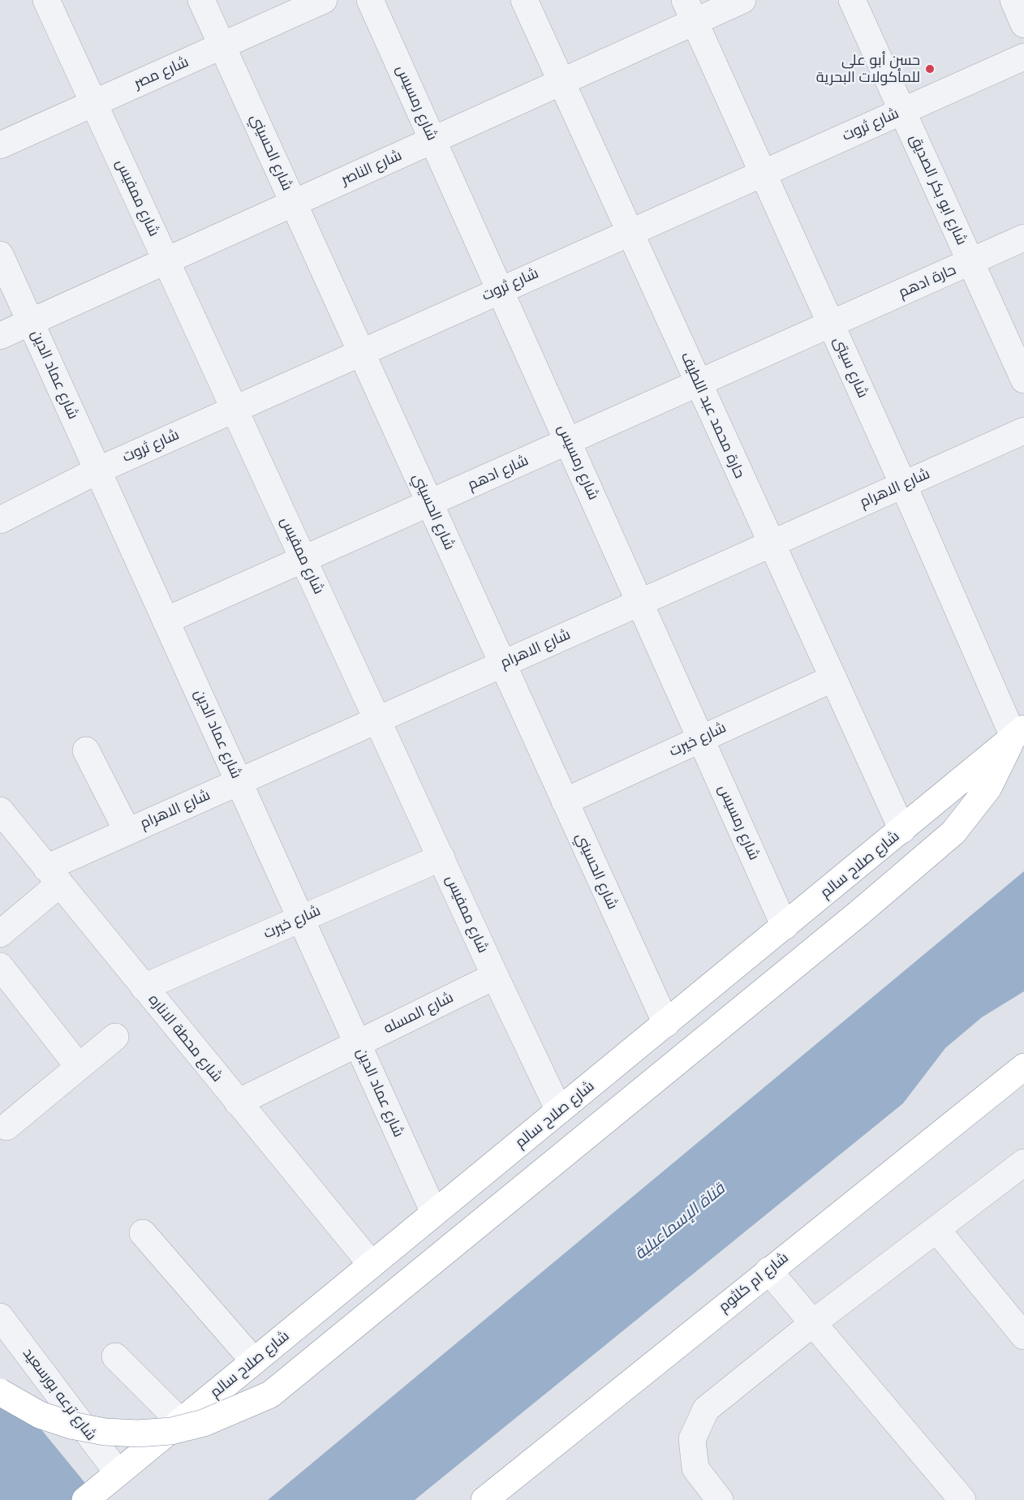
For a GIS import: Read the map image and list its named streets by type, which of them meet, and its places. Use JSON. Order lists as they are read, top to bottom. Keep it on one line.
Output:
{"streets":{"highway":["شارع صلاح سالم","شارع ام كلثوم"],"street":["شارع مصر","شارع رمسيس","شارع ثروت","شارع الحسيني","شارع الناصر","شارع ابو بكر الصديق","شارع ممفيس","حارة ادهم","شارع سيتى","شارع عماد الدين","حارة محمد عبد اللطيف","شارع ادهم","شارع الاهرام","شارع خيرت","شارع المسله","شارع محطة الاناره","شارع ترعه بورسعيد"]},"crossings":[["شارع مصر","شارع الحسيني"],["شارع مصر","شارع ممفيس"],["شارع رمسيس","شارع ثروت"],["شارع رمسيس","شارع الناصر"],["شارع رمسيس","شارع ادهم"],["شارع رمسيس","شارع الاهرام"],["شارع رمسيس","شارع خيرت"],["شارع رمسيس","شارع صلاح سالم"],["شارع ثروت","شارع الحسيني"],["شارع ثروت","شارع ابو بكر الصديق"],["شارع ثروت","شارع ممفيس"],["شارع ثروت","شارع سيتى"],["شارع ثروت","شارع عماد الدين"],["شارع ثروت","حارة محمد عبد اللطيف"],["شارع الحسيني","شارع الناصر"],["شارع الحسيني","شارع ادهم"],["شارع الحسيني","شارع الاهرام"],["شارع الحسيني","شارع خيرت"],["شارع الحسيني","شارع صلاح سالم"],["شارع الناصر","شارع ممفيس"],["شارع الناصر","شارع سيتى"],["شارع الناصر","شارع عماد الدين"],["شارع الناصر","حارة محمد عبد اللطيف"],["شارع ابو بكر الصديق","حارة ادهم"],["شارع ممفيس","شارع ادهم"],["شارع ممفيس","شارع الاهرام"],["شارع ممفيس","شارع خيرت"],["شارع ممفيس","شارع صلاح سالم"],["شارع ممفيس","شارع المسله"],["حارة ادهم","شارع سيتى"],["حارة ادهم","شارع ادهم"],["شارع سيتى","شارع ادهم"],["شارع سيتى","شارع الاهرام"],["شارع سيتى","شارع صلاح سالم"],["شارع عماد الدين","شارع ادهم"],["شارع عماد الدين","شارع الاهرام"],["شارع عماد الدين","شارع خيرت"],["شارع عماد الدين","شارع صلاح سالم"],["شارع عماد الدين","شارع المسله"],["حارة محمد عبد اللطيف","شارع ادهم"],["حارة محمد عبد اللطيف","شارع الاهرام"],["حارة محمد عبد اللطيف","شارع خيرت"],["حارة محمد عبد اللطيف","شارع صلاح سالم"],["شارع الاهرام","شارع محطة الاناره"],["شارع خيرت","شارع محطة الاناره"],["شارع صلاح سالم","شارع محطة الاناره"],["شارع صلاح سالم","شارع ترعه بورسعيد"],["شارع المسله","شارع محطة الاناره"]],"water":["قناة الإسماعيلية"],"places":["حسن أبو على للمأكولات البحرية"]}
